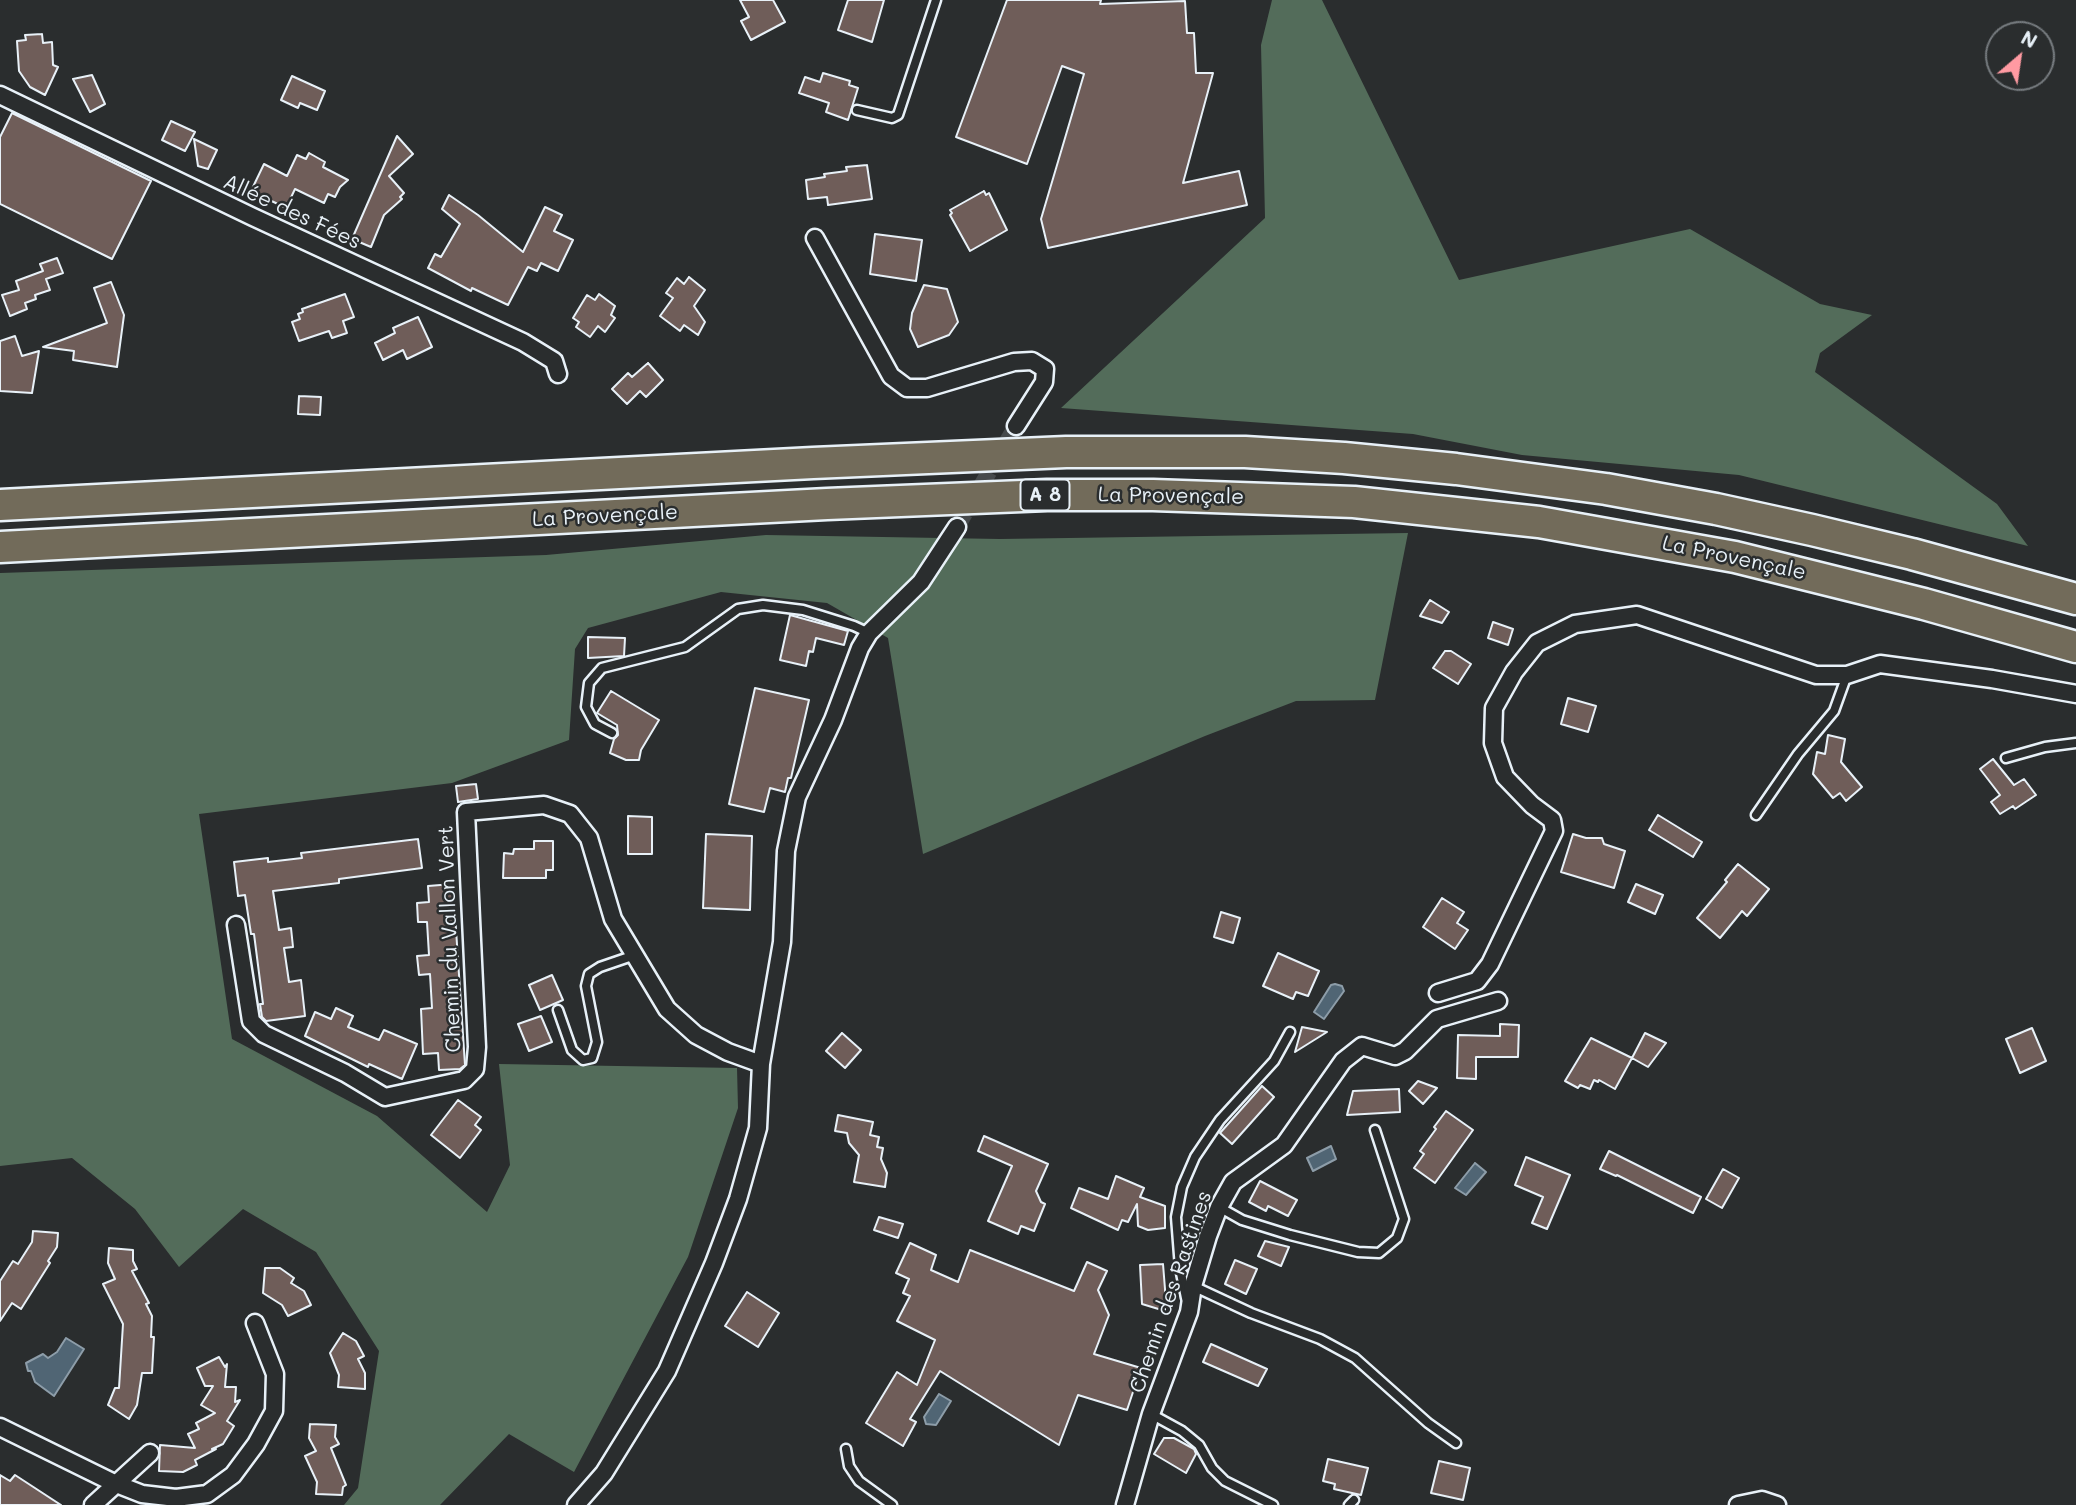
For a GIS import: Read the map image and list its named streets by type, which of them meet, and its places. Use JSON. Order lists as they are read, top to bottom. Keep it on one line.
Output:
{"streets":{"highway":["A 8","La Provençale"],"street":["Allée des Fées","Chemin du Vallon Vert","Chemin des Rastines"]},"north":"top right"}
